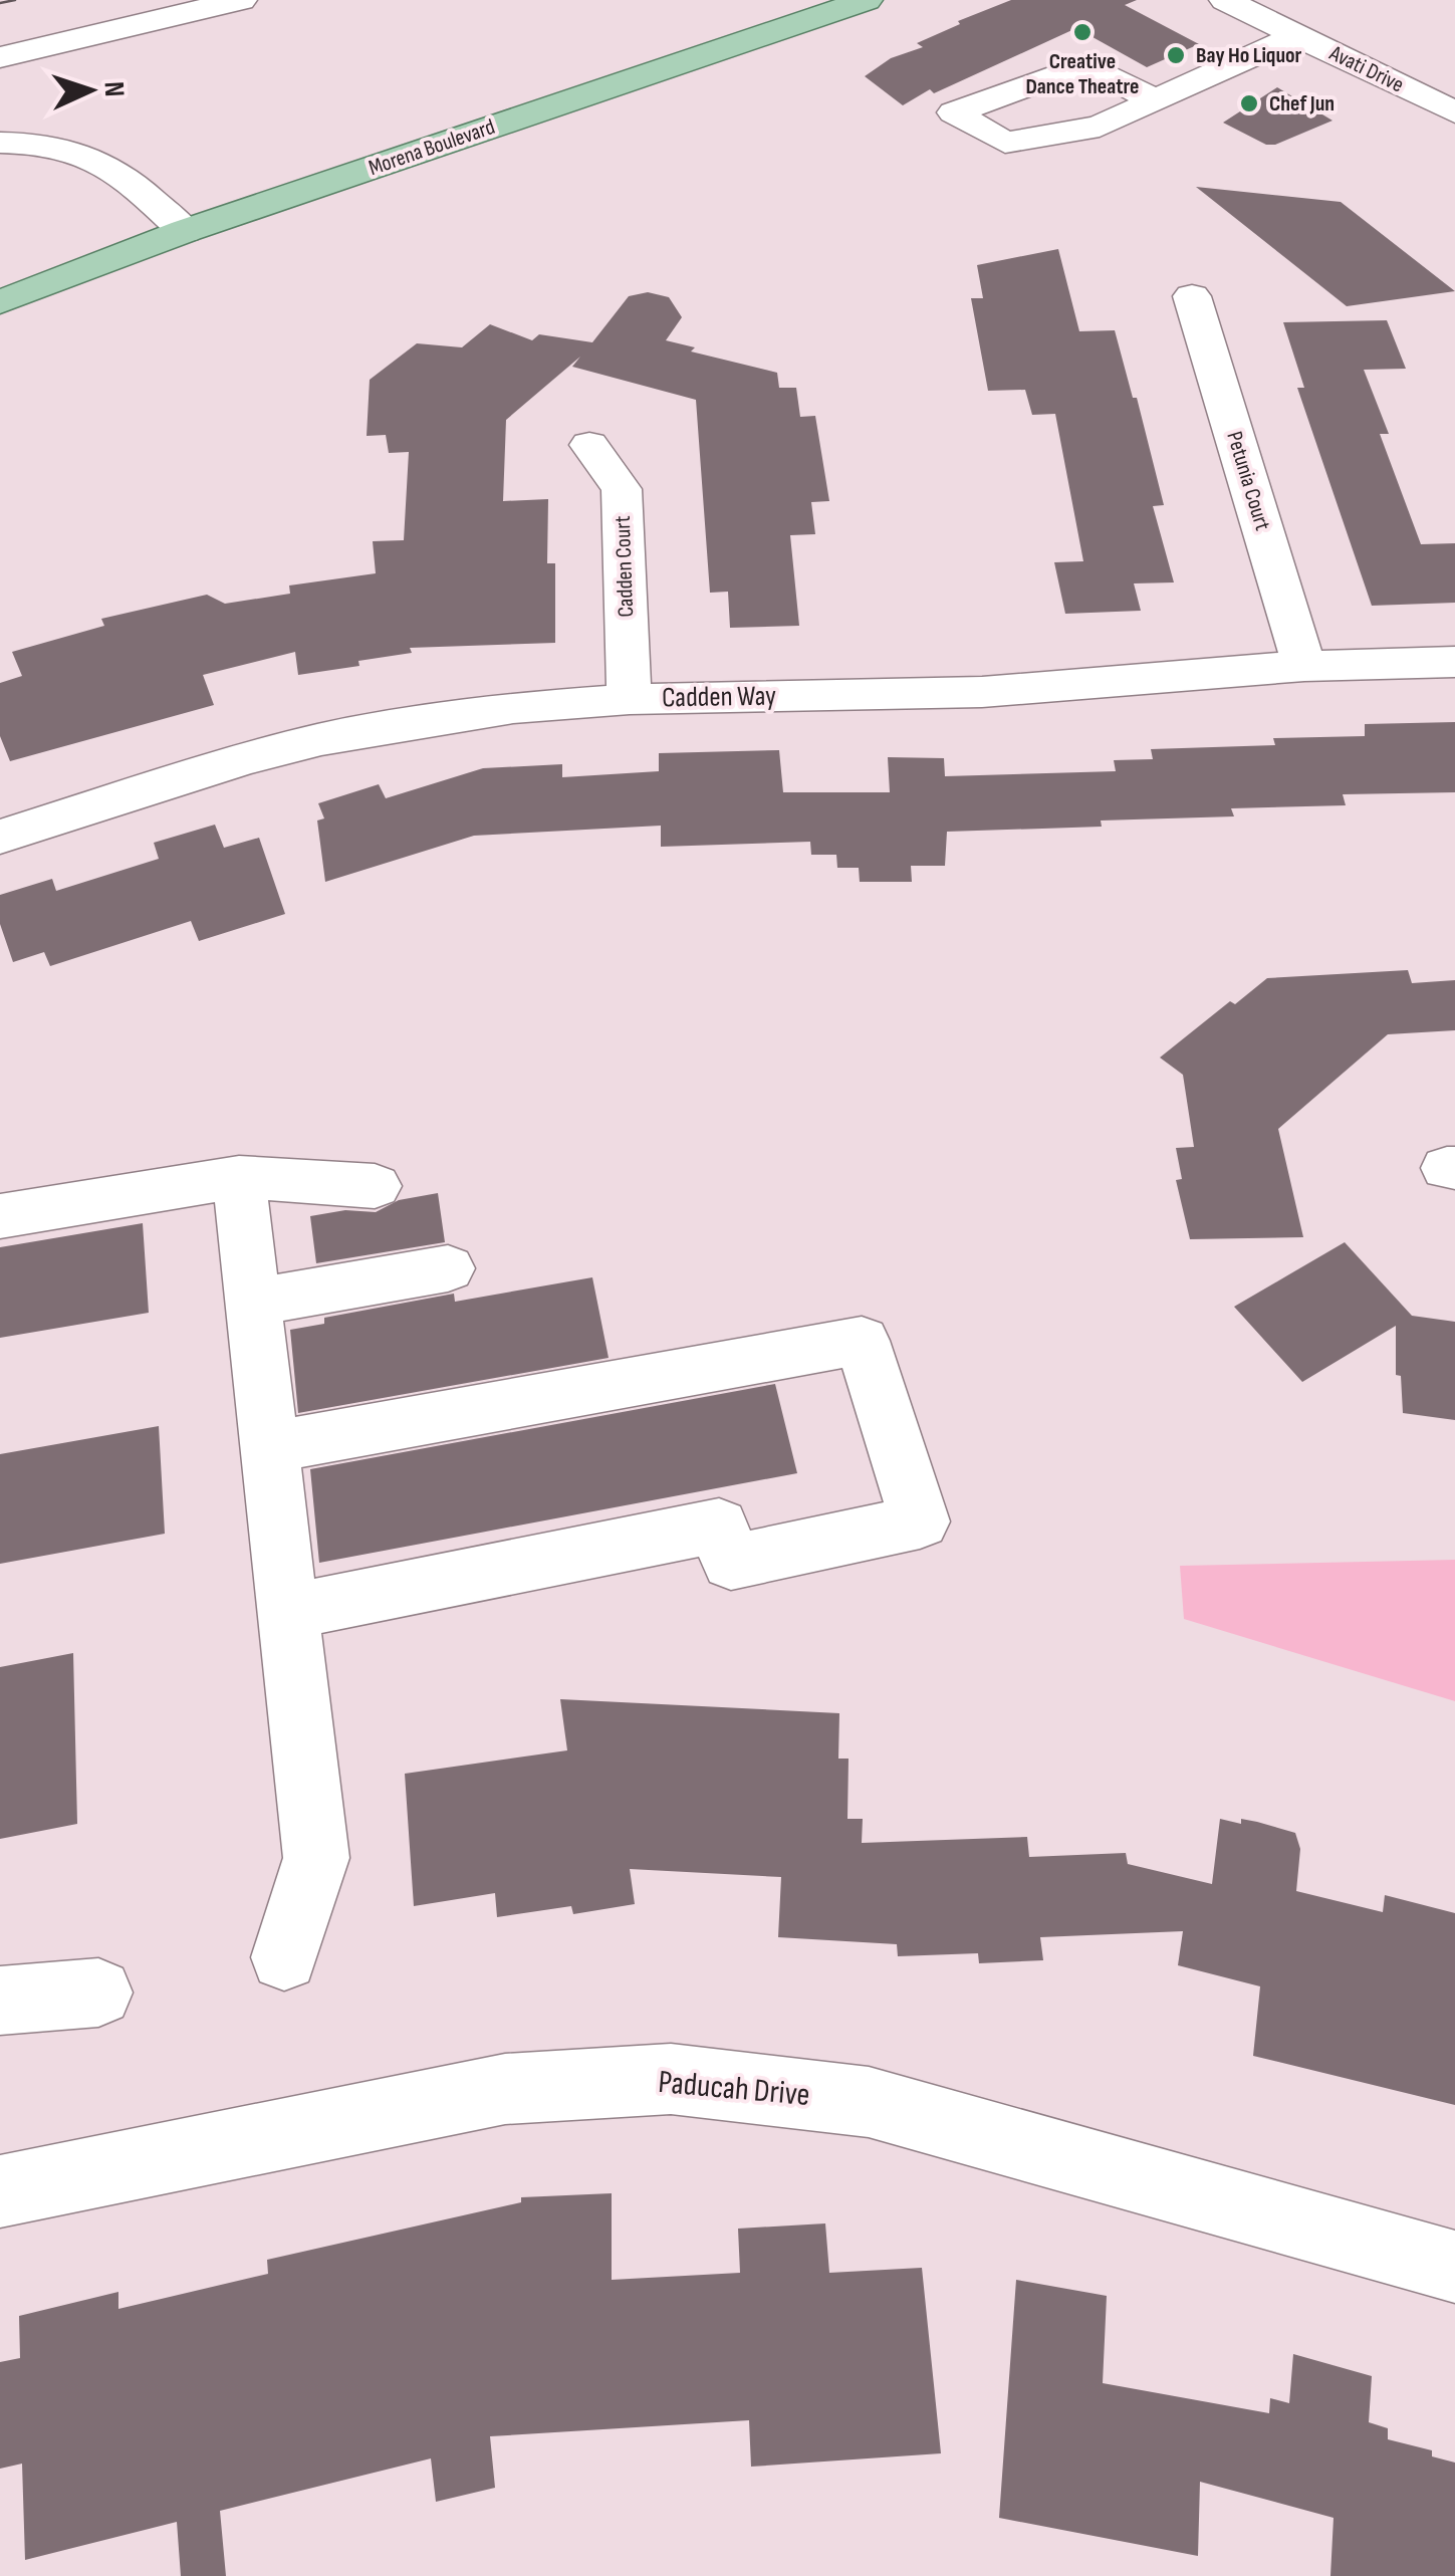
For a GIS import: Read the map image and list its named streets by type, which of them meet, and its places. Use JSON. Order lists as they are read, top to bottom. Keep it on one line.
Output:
{"streets":{"main road":["Morena Boulevard"],"street":["Avati Drive","Petunia Court","Cadden Court","Cadden Way","Paducah Drive"]},"crossings":[["Petunia Court","Cadden Way"],["Cadden Court","Cadden Way"]],"places":["Creative Dance Theatre","Bay Ho Liquor","Chef Jun"],"north":"right"}
